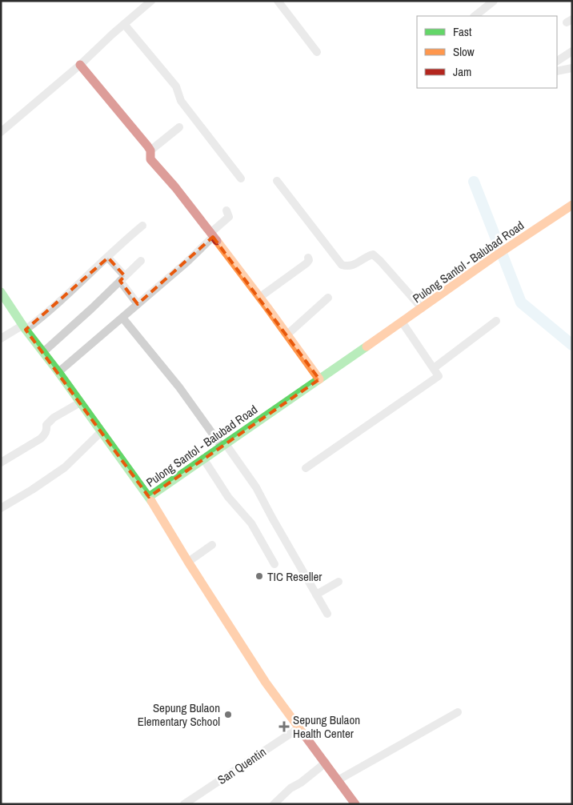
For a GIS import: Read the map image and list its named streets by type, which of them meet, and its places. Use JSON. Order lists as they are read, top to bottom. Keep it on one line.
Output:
{"streets":{"street":["Pulong Santol - Balubad Road","San Quentin"]},"crossings":[["Pulong Santol - Balubad Road","San Quentin"]],"places":{"other":["TIC Reseller","Sepung Bulaon Elementary School"],"health":["Sepung Bulaon Health Center"]},"legend":["Fast","Slow","Jam"]}
